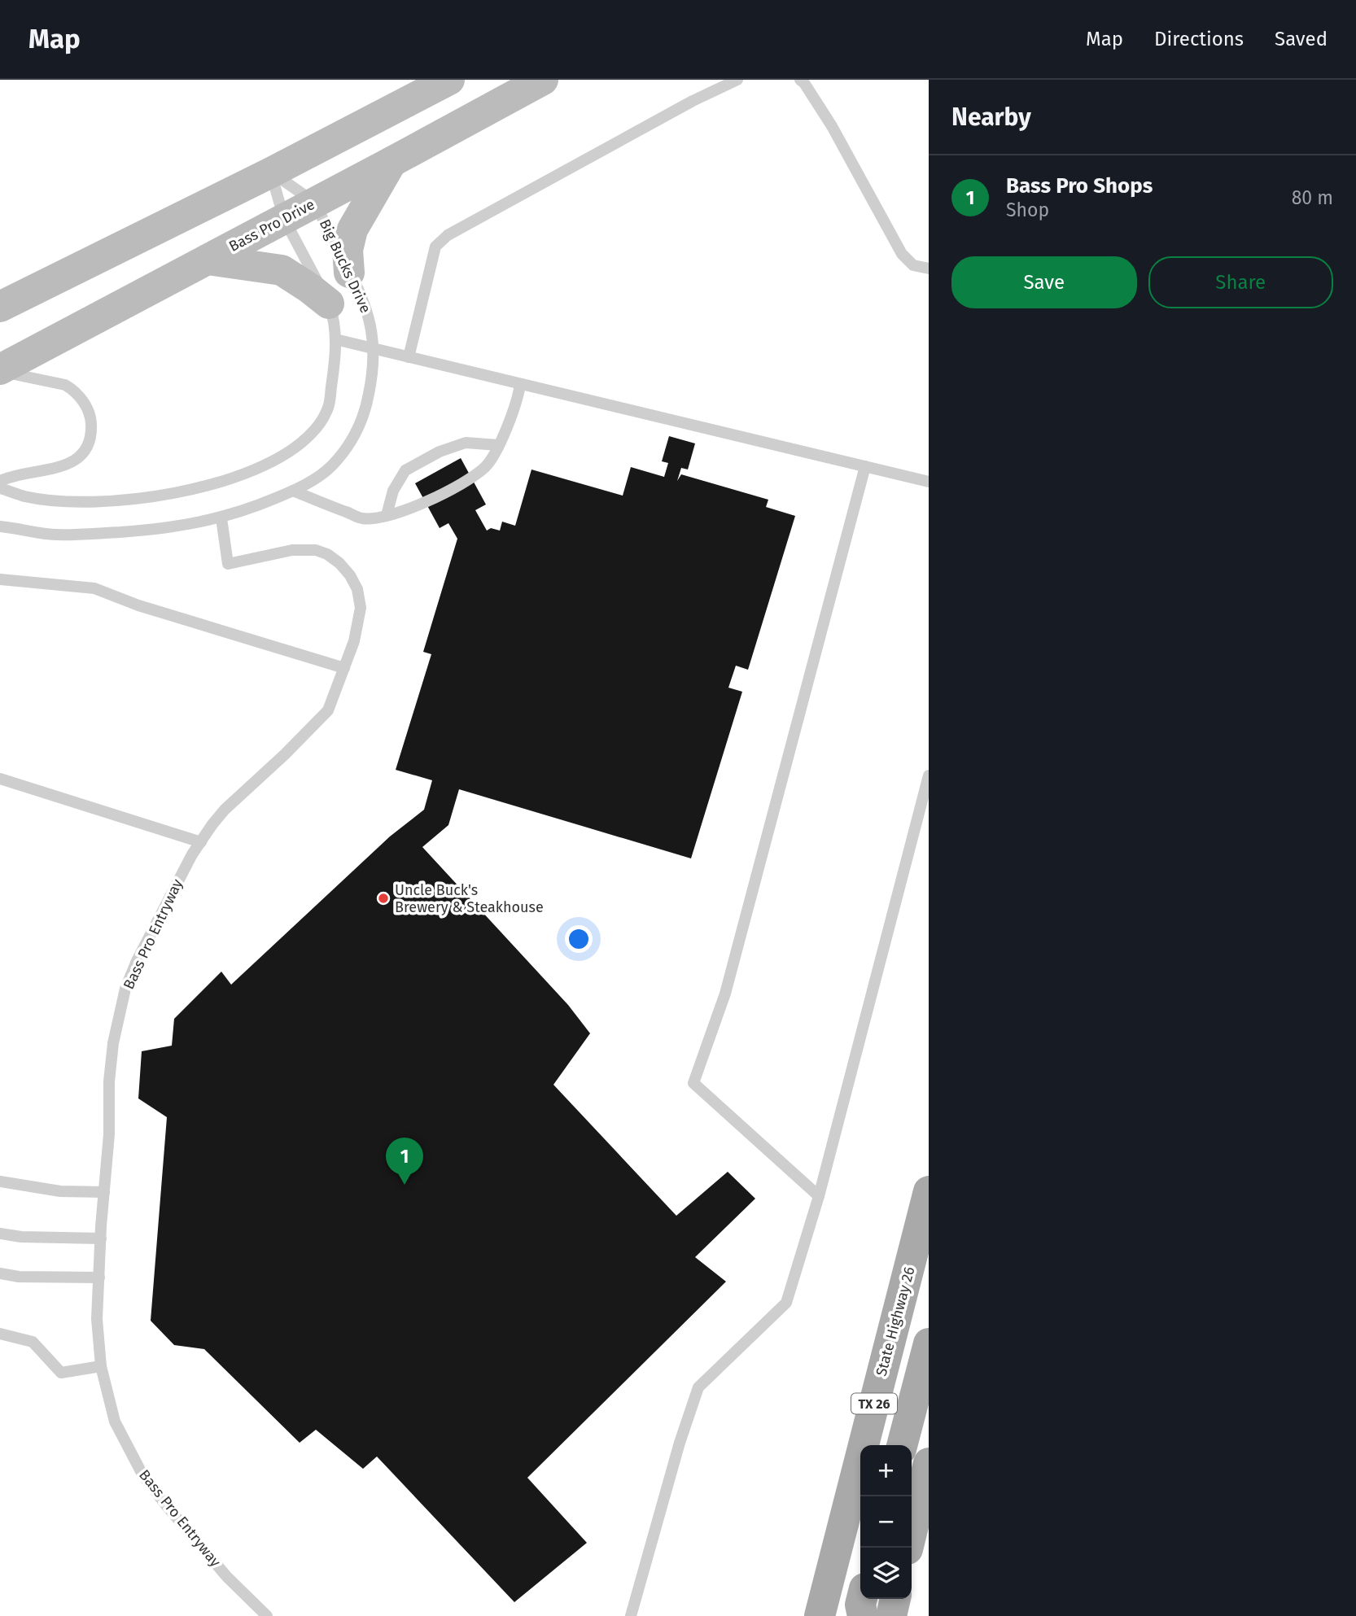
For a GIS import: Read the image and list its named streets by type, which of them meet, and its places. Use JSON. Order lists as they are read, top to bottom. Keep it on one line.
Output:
{"streets":{"main road":["Bass Pro Drive","State Highway 26","TX 26"],"lane":["Big Bucks Drive","Bass Pro Entryway"]},"crossings":[["Bass Pro Drive","Big Bucks Drive"],["Big Bucks Drive","Bass Pro Entryway"]],"places":["Uncle Buck's Brewery & Steakhouse"],"page":{"header":"Map","nav":["Map","Directions","Saved"],"heading":"Nearby","list":[{"mark":"1","name":"Bass Pro Shops","note":"Shop","value":"80 m"}],"buttons":["Save","Share"],"pins":"1","map_buttons":["+","−"]}}
